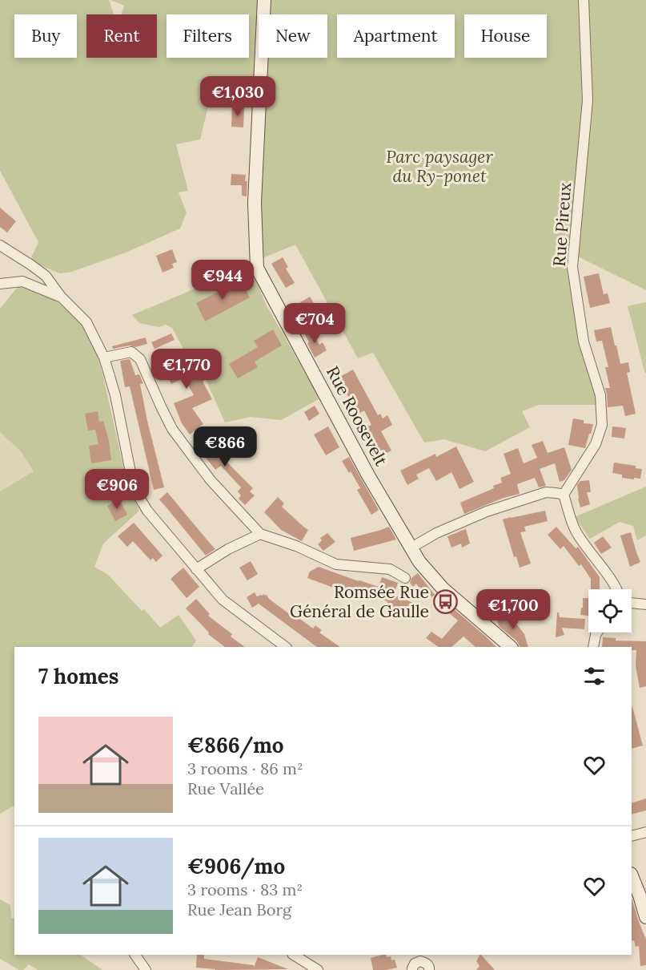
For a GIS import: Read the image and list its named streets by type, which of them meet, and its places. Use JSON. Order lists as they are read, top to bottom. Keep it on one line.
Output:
{"streets":{"main road":["Rue Roosevelt"],"street":["Rue Pireux"]},"parks":["Parc paysager du Ry-ponet"],"places":{"bus stop":["Romsée Rue Général de Gaulle"]},"page":{"chip":["Buy","Rent","Filters","New","Apartment","House"],"price":["€1,030","€944","€704","€1,770","€866","€906","€1,700"],"heading":"7 homes","list":[{"name":"€866/mo","note":"3 rooms · 86 m² · Rue Vallée"},{"name":"€906/mo","note":"3 rooms · 83 m² · Rue Jean Borg"}]}}
